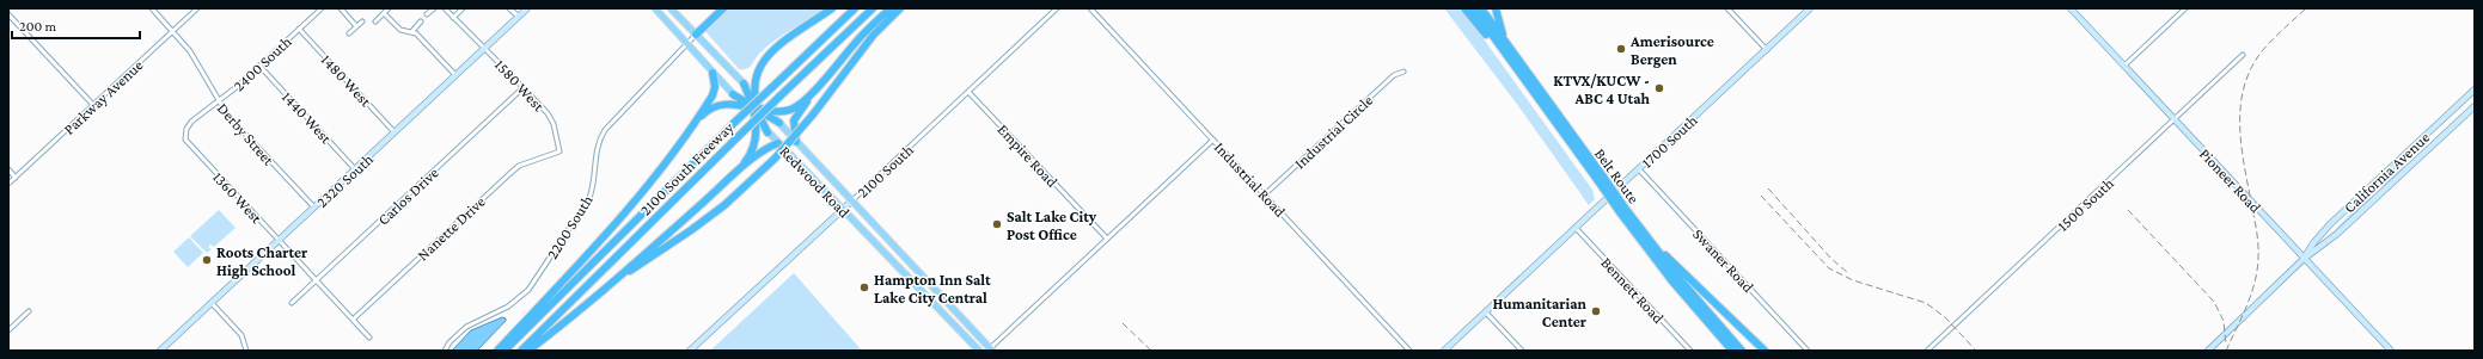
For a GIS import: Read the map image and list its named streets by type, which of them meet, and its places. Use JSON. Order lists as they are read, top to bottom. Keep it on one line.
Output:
{"streets":{"highway":["2100 South Freeway","Belt Route"],"main road":["Redwood Road"],"street":["2400 South","1480 West","1580 West","Parkway Avenue","1440 West","Industrial Circle","Derby Street","1700 South","Empire Road","2100 South","California Avenue","Industrial Road","2320 South","Pioneer Road","Carlos Drive","1360 West","1500 South","2200 South","Nanette Drive","Swaner Road","Bennett Road"]},"crossings":[["2400 South","1480 West"],["2400 South","1440 West"],["2400 South","Derby Street"],["2400 South","1360 West"],["1480 West","2320 South"],["1580 West","2320 South"],["1580 West","Carlos Drive"],["1580 West","Nanette Drive"],["Parkway Avenue","Derby Street"],["1440 West","2320 South"],["Industrial Circle","Industrial Road"],["Derby Street","2320 South"],["1700 South","Swaner Road"],["1700 South","Bennett Road"],["Empire Road","2100 South"],["2100 South","Redwood Road"],["California Avenue","Pioneer Road"],["2320 South","1360 West"],["Pioneer Road","1500 South"],["Redwood Road","2200 South"],["Carlos Drive","1360 West"],["1360 West","Nanette Drive"]],"places":["Amerisource Bergen","KTVX/KUCW - ABC 4 Utah","Salt Lake City Post Office","Roots Charter High School","Hampton Inn Salt Lake City Central","Humanitarian Center"],"scale_bar":"200 m"}
